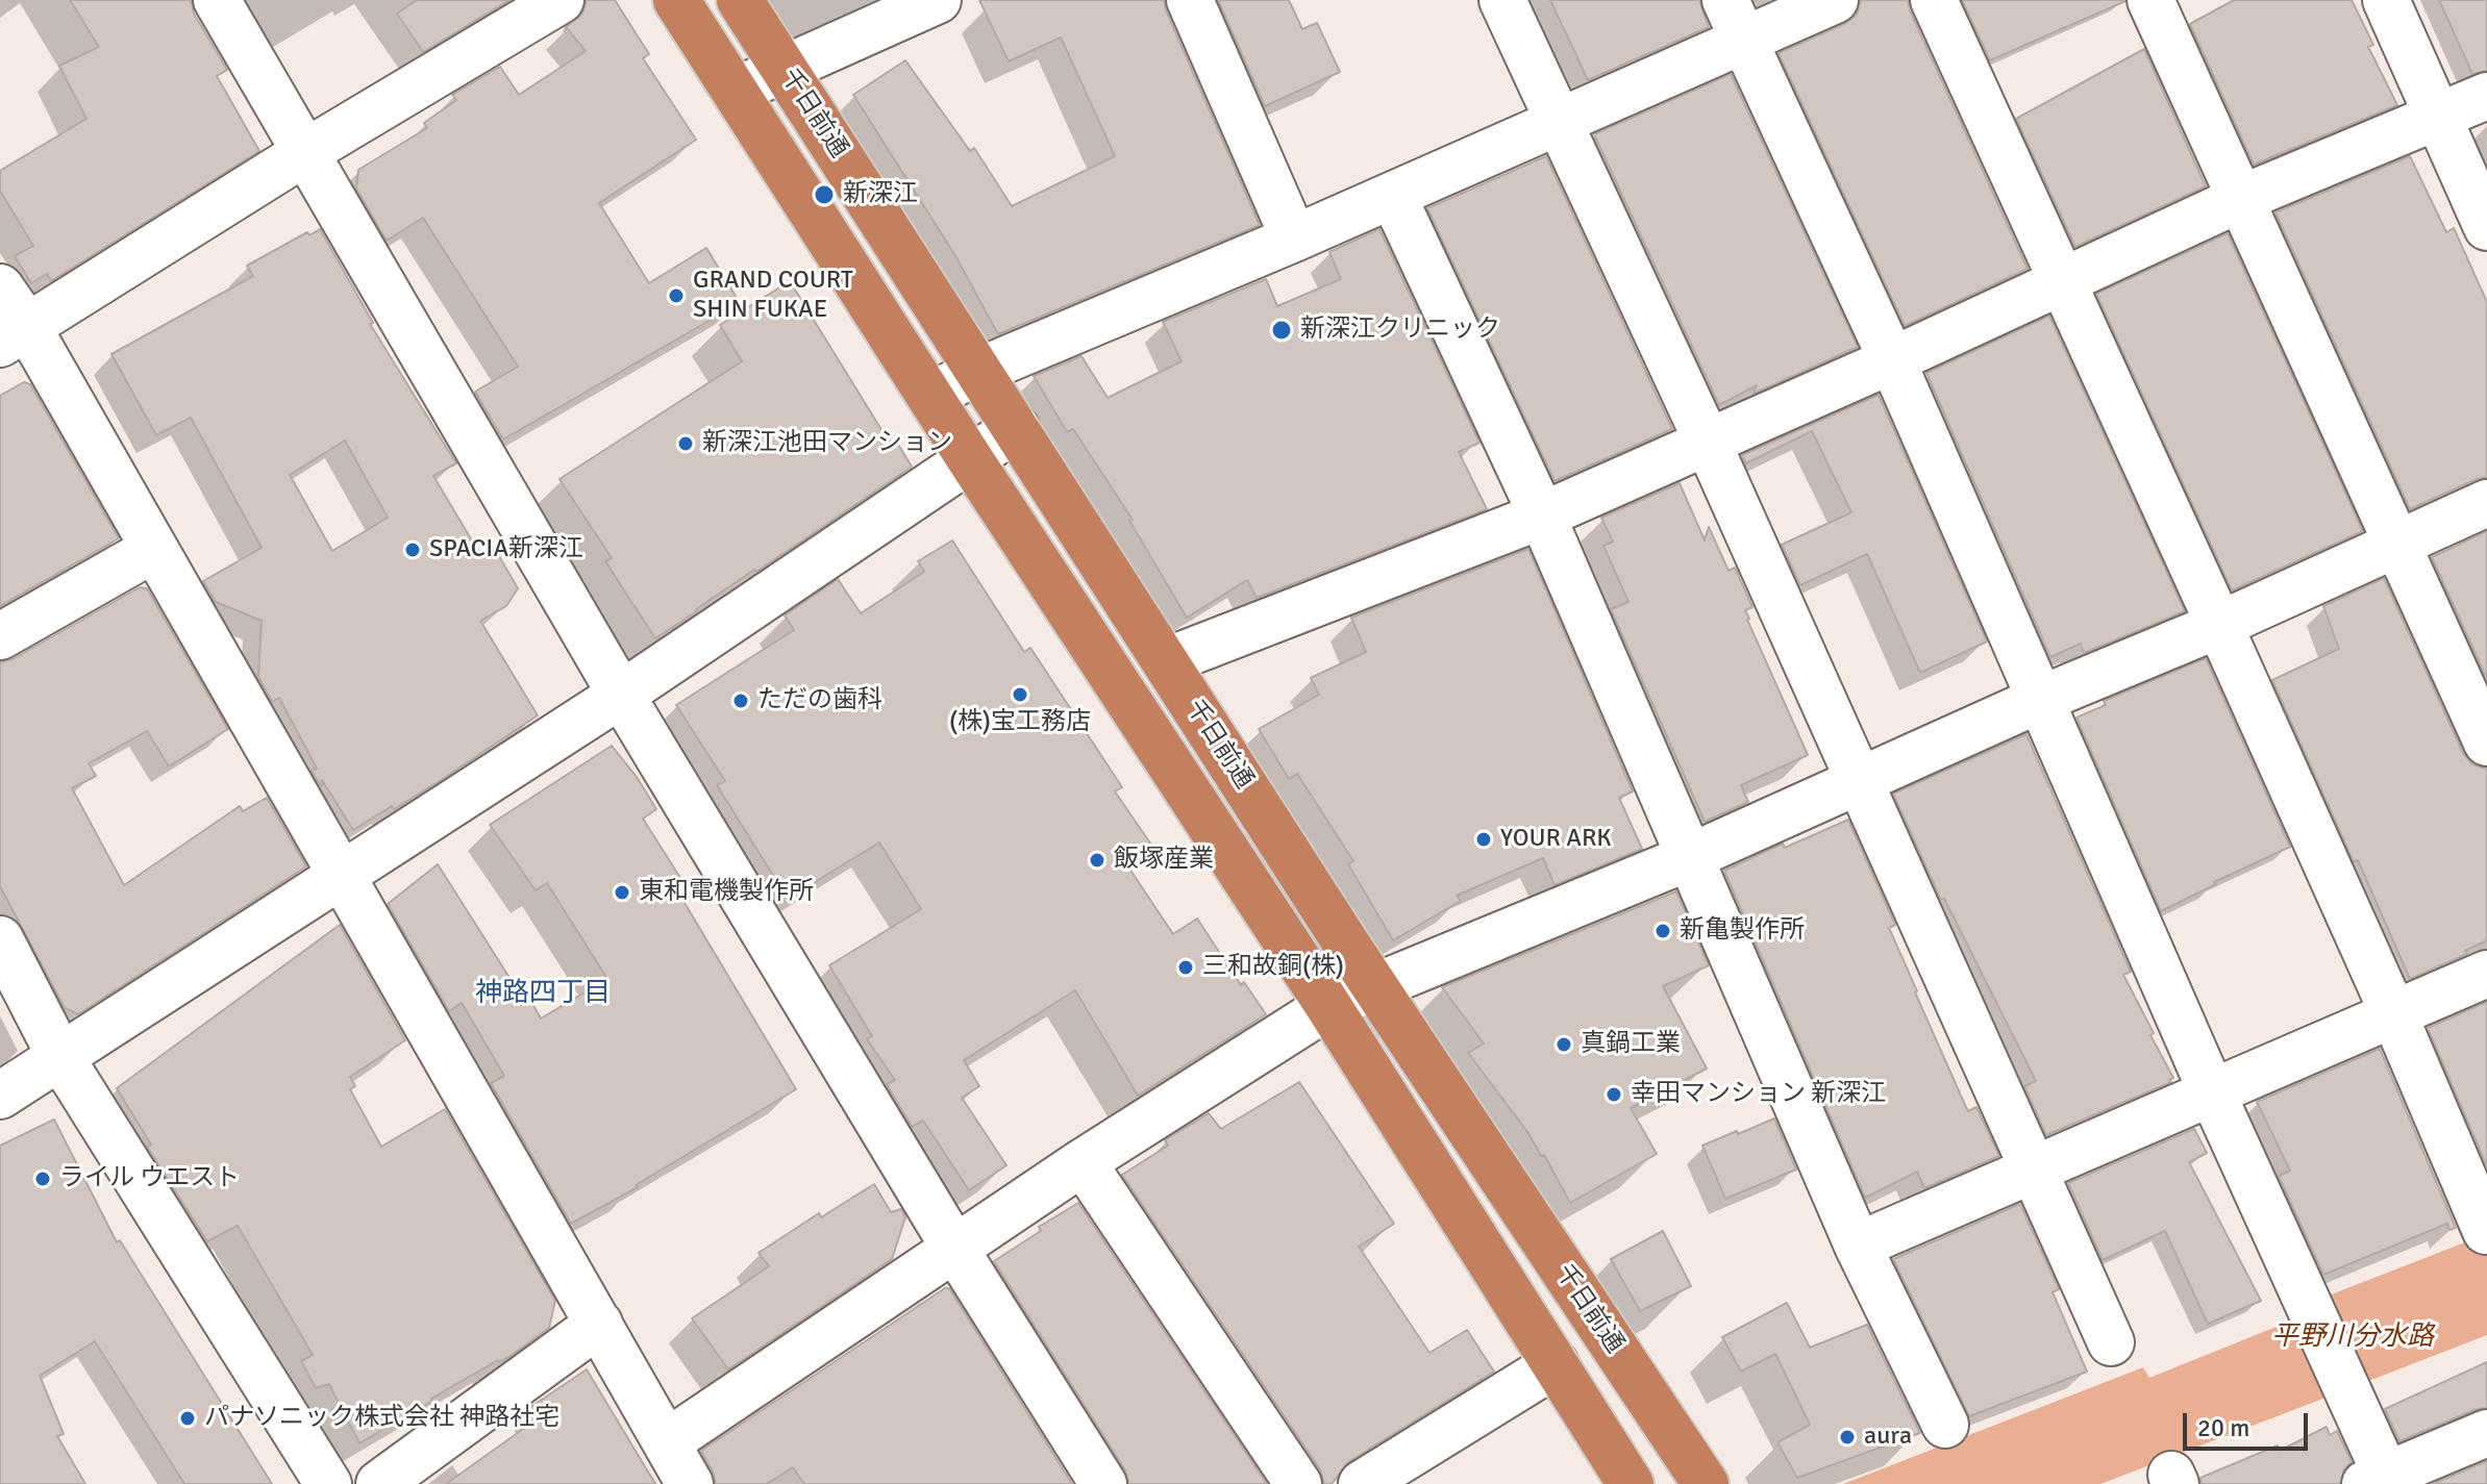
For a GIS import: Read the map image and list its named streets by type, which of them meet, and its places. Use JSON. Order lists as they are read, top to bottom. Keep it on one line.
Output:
{"streets":{"highway":["千日前通"]},"districts":["神路四丁目"],"water":["平野川分水路"],"places":["新深江","GRAND COURT SHIN FUKAE","新深江クリニック","新深江池田マンション","SPACIA新深江","(株)宝工務店","ただの歯科","YOUR ARK","飯塚産業","東和電機製作所","新亀製作所","三和故銅(株)","真鍋工業","幸田マンション 新深江","ライル ウエスト","パナソニック株式会社 神路社宅","aura"],"scale_bar":"20 m"}
